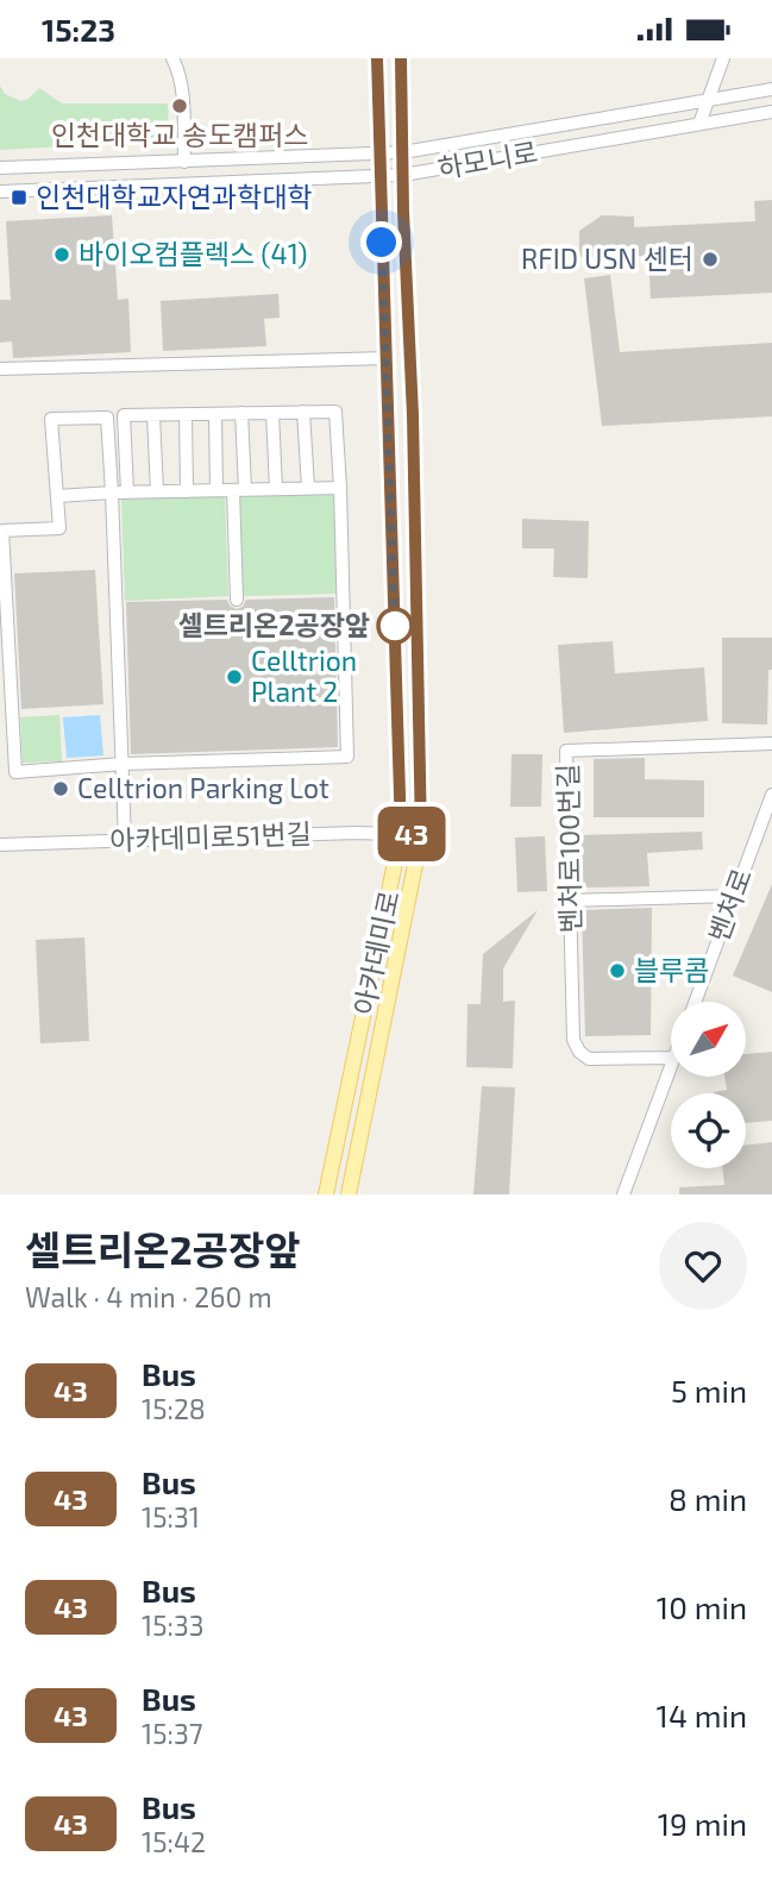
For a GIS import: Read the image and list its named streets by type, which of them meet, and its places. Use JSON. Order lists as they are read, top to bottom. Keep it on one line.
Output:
{"streets":{"main road":["아카데미로"],"street":["하모니로","아카데미로51번길","벤처로100번길","벤처로"]},"crossings":[["하모니로","아카데미로"],["아카데미로51번길","아카데미로"]],"places":{"other":["인천대학교 송도캠퍼스","바이오컴플렉스 (41)","RFID USN 센터","셀트리온2공장앞","Celltrion Plant 2","Celltrion Parking Lot","블루콤"],"transit":["인천대학교자연과학대학"]},"lines":["bus line 43"],"north":"top right","page":{"status":"15:23","on_map":"43","heading":["셀트리온2공장앞","Walk · 4 min · 260 m"],"list":[{"mark":"43","name":"Bus","note":"15:28","value":"5 min"},{"mark":"43","name":"Bus","note":"15:31","value":"8 min"},{"mark":"43","name":"Bus","note":"15:33","value":"10 min"},{"mark":"43","name":"Bus","note":"15:37","value":"14 min"},{"mark":"43","name":"Bus","note":"15:42","value":"19 min"}]}}
